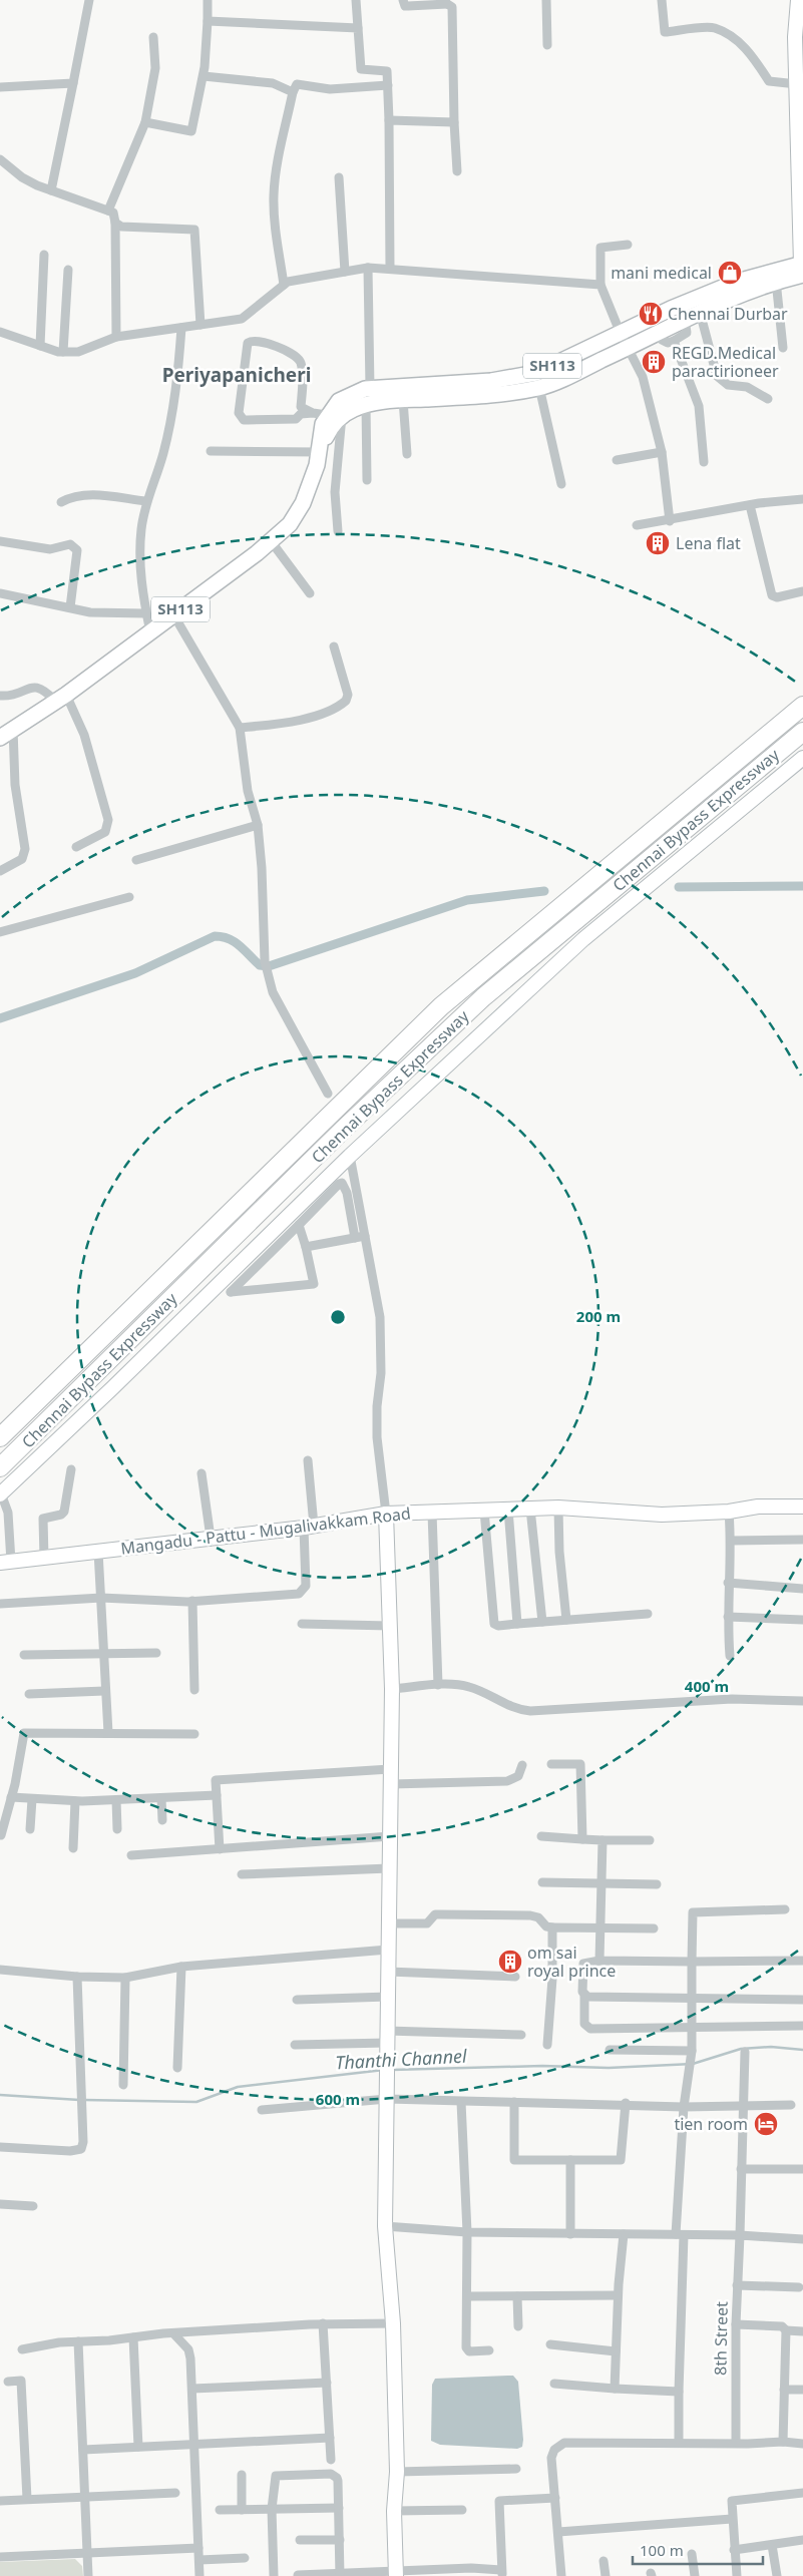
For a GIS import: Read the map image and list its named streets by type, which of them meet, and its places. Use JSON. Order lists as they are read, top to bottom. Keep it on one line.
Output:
{"streets":{"highway":["Chennai Bypass Expressway"],"main road":["SH113"],"street":["Mangadu - Pattu - Mugalivakkam Road","8th Street"]},"districts":["Periyapanicheri"],"water":["Thanthi Channel"],"places":{"shop":["mani medical"],"restaurant":["Chennai Durbar"],"building":["REGD.Medical paractirioneer","Lena flat","om sai royal prince"],"hotel":["tien room"]},"scale_bar":"100 m","rings":["200 m","400 m","600 m"]}
